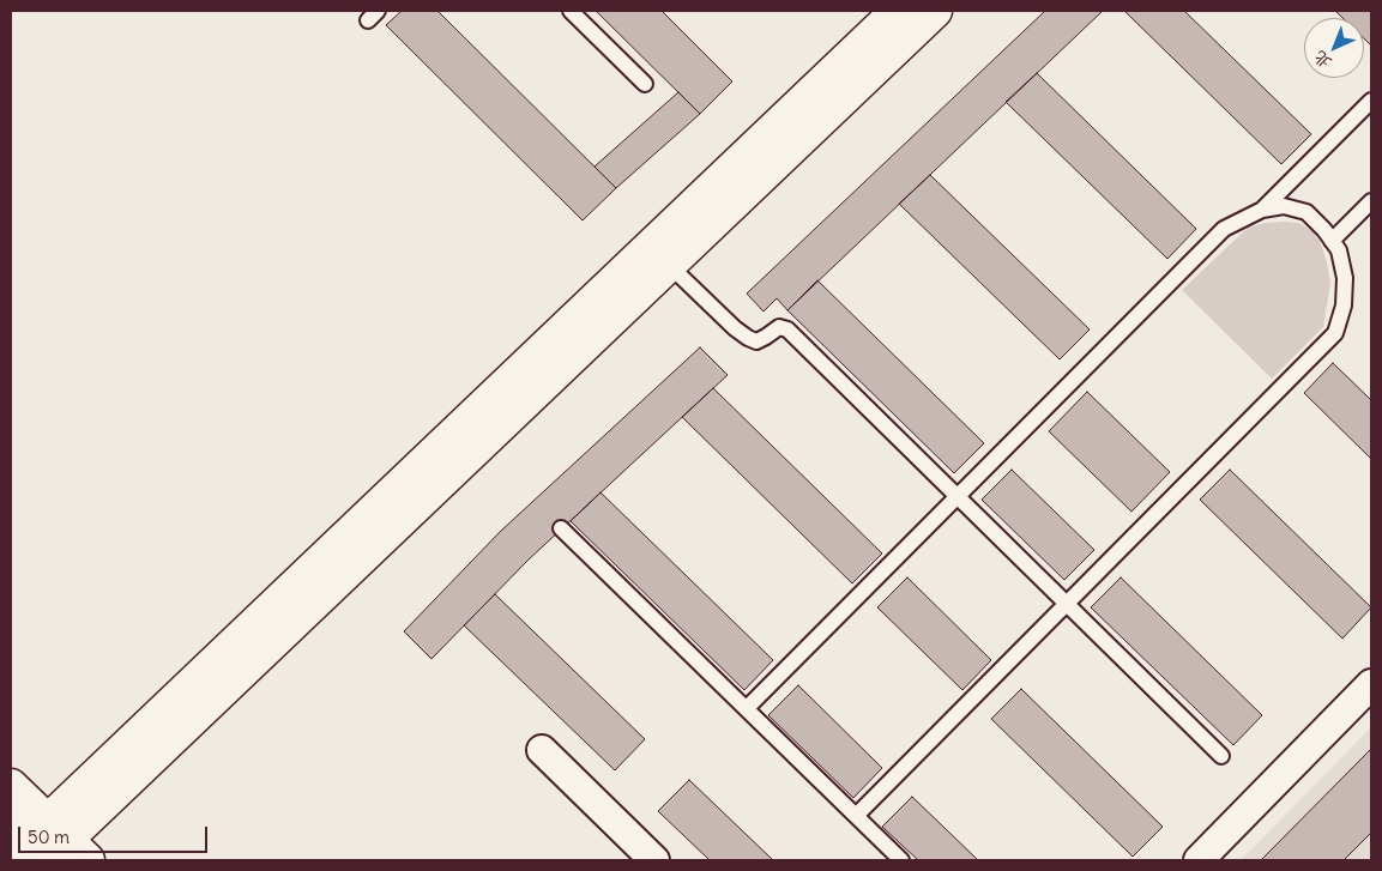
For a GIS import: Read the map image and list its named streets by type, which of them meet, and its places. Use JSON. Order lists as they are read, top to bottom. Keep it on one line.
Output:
{"scale_bar":"50 m","north":"bottom left"}
